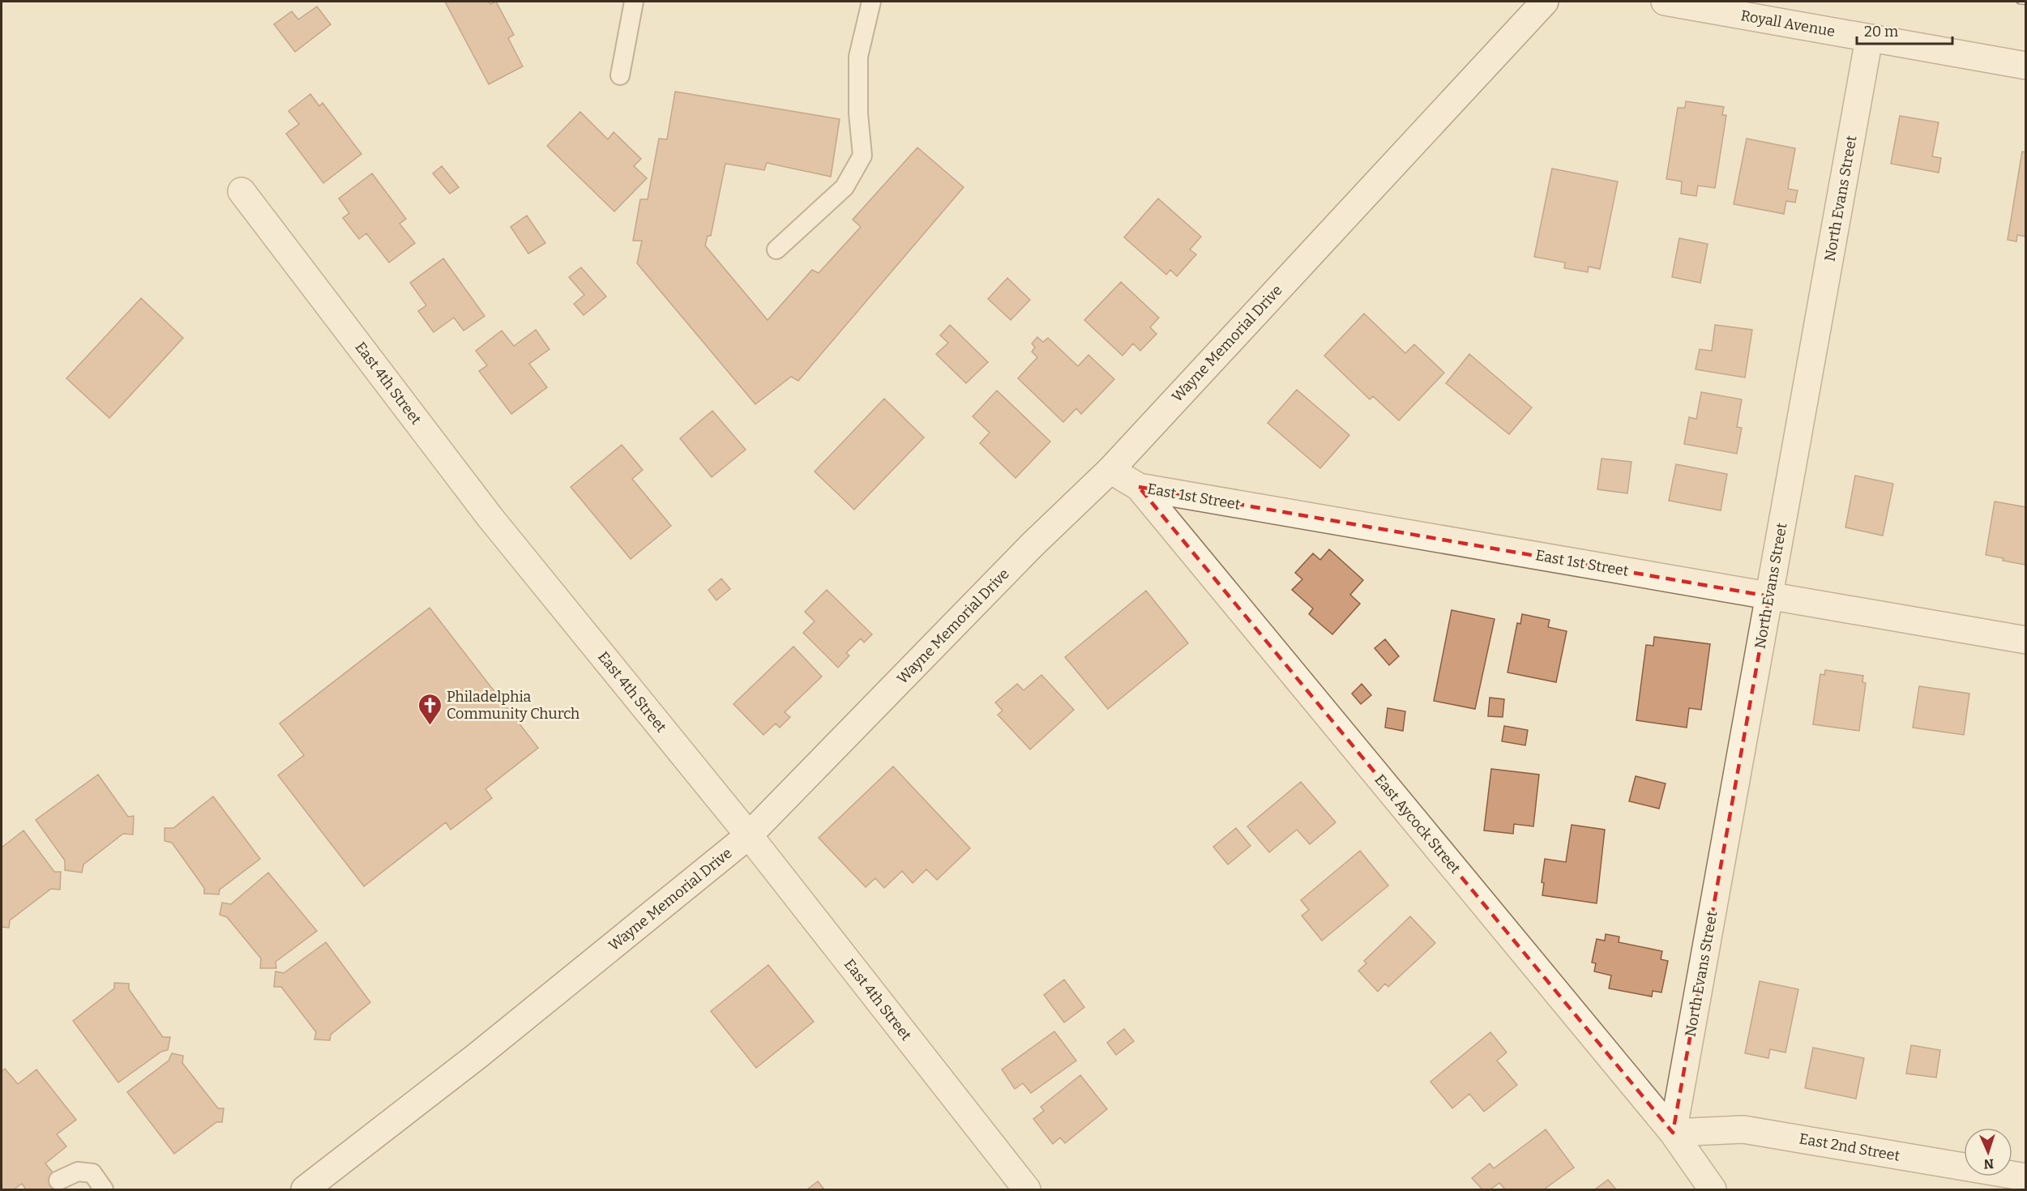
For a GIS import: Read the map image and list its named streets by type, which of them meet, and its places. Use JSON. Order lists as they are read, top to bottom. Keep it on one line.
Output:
{"streets":{"street":["Royall Avenue","North Evans Street","Wayne Memorial Drive","East 4th Street","East 1st Street","East Aycock Street","East 2nd Street"]},"crossings":[["Royall Avenue","North Evans Street"],["North Evans Street","East 1st Street"],["North Evans Street","East Aycock Street"],["North Evans Street","East 2nd Street"],["Wayne Memorial Drive","East 4th Street"],["Wayne Memorial Drive","East Aycock Street"],["East 1st Street","East Aycock Street"],["East Aycock Street","East 2nd Street"]],"places":{"church":["Philadelphia Community Church"]},"scale_bar":"20 m","north":"bottom"}
